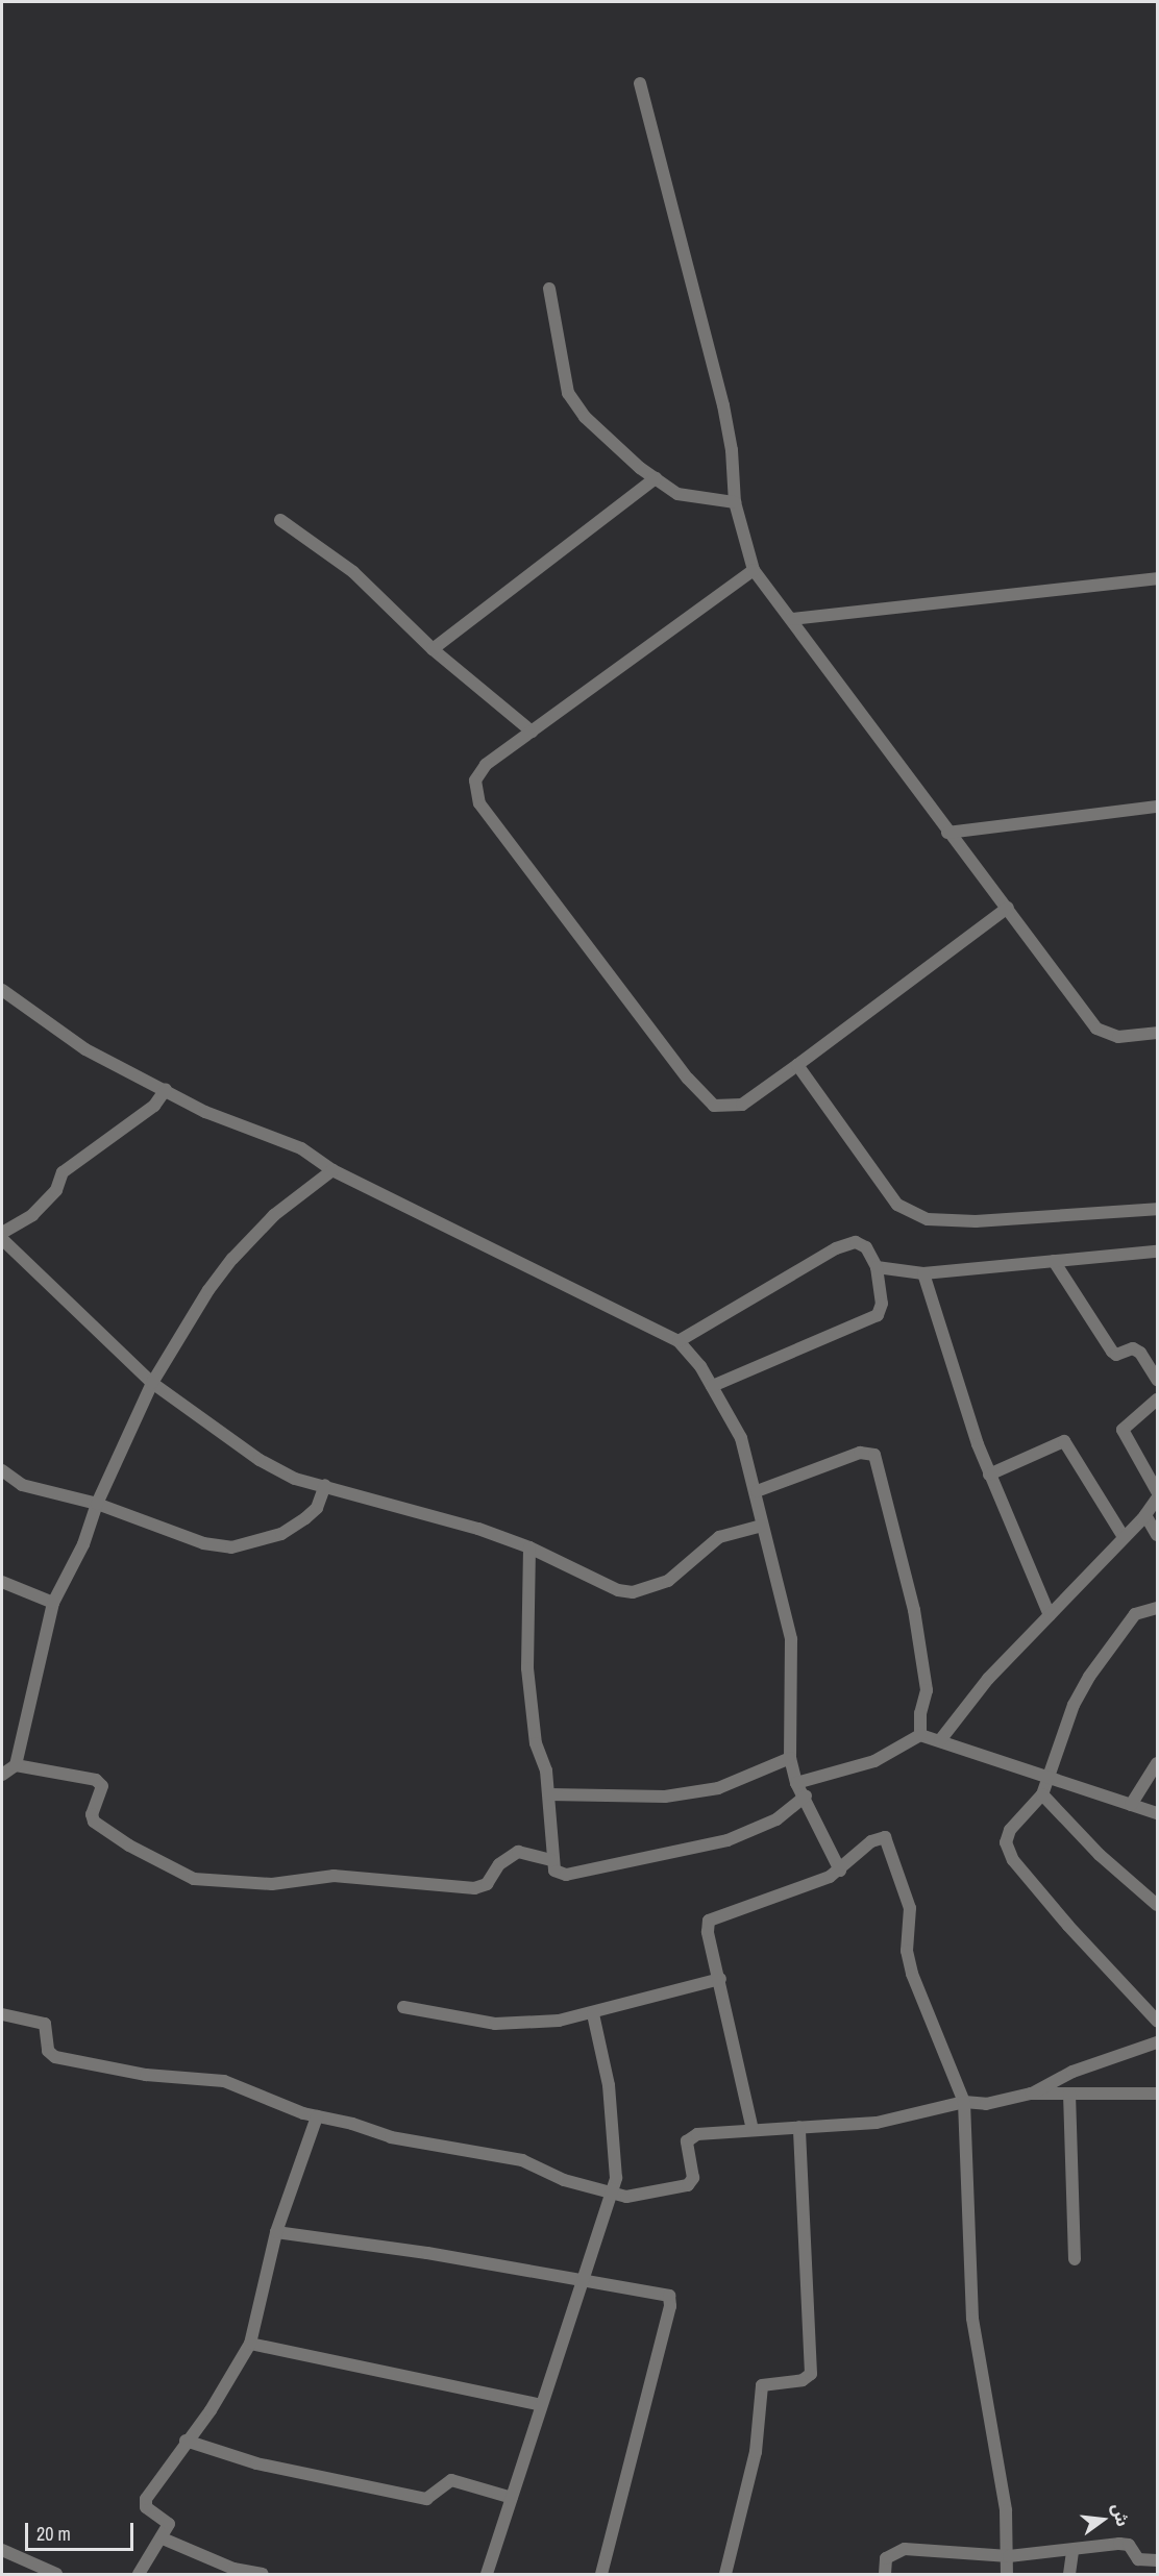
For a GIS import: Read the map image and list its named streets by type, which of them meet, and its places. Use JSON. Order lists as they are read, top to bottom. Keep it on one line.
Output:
{"scale_bar":"20 m","north":"right"}
